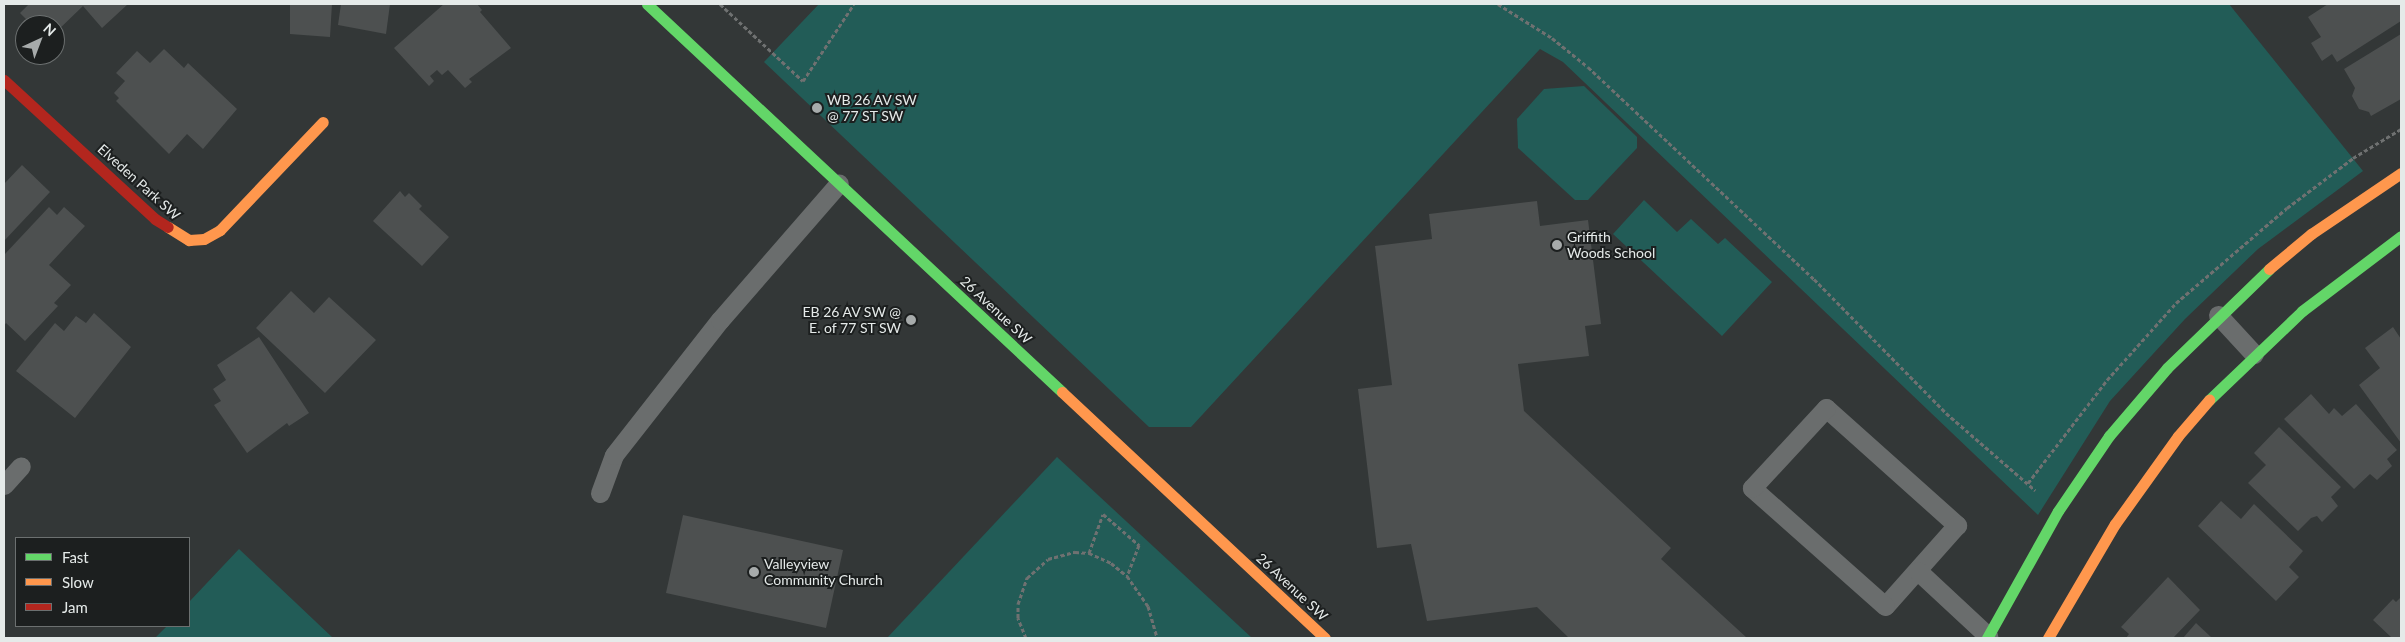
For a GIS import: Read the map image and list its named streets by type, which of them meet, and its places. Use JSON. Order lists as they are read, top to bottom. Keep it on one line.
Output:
{"streets":{"street":["Elveden Park SW","26 Avenue SW"]},"places":["WB 26 AV SW @ 77 ST SW","Griffith Woods School","EB 26 AV SW @ E. of 77 ST SW","Valleyview Community Church"],"legend":["Fast","Slow","Jam"],"north":"top right"}
